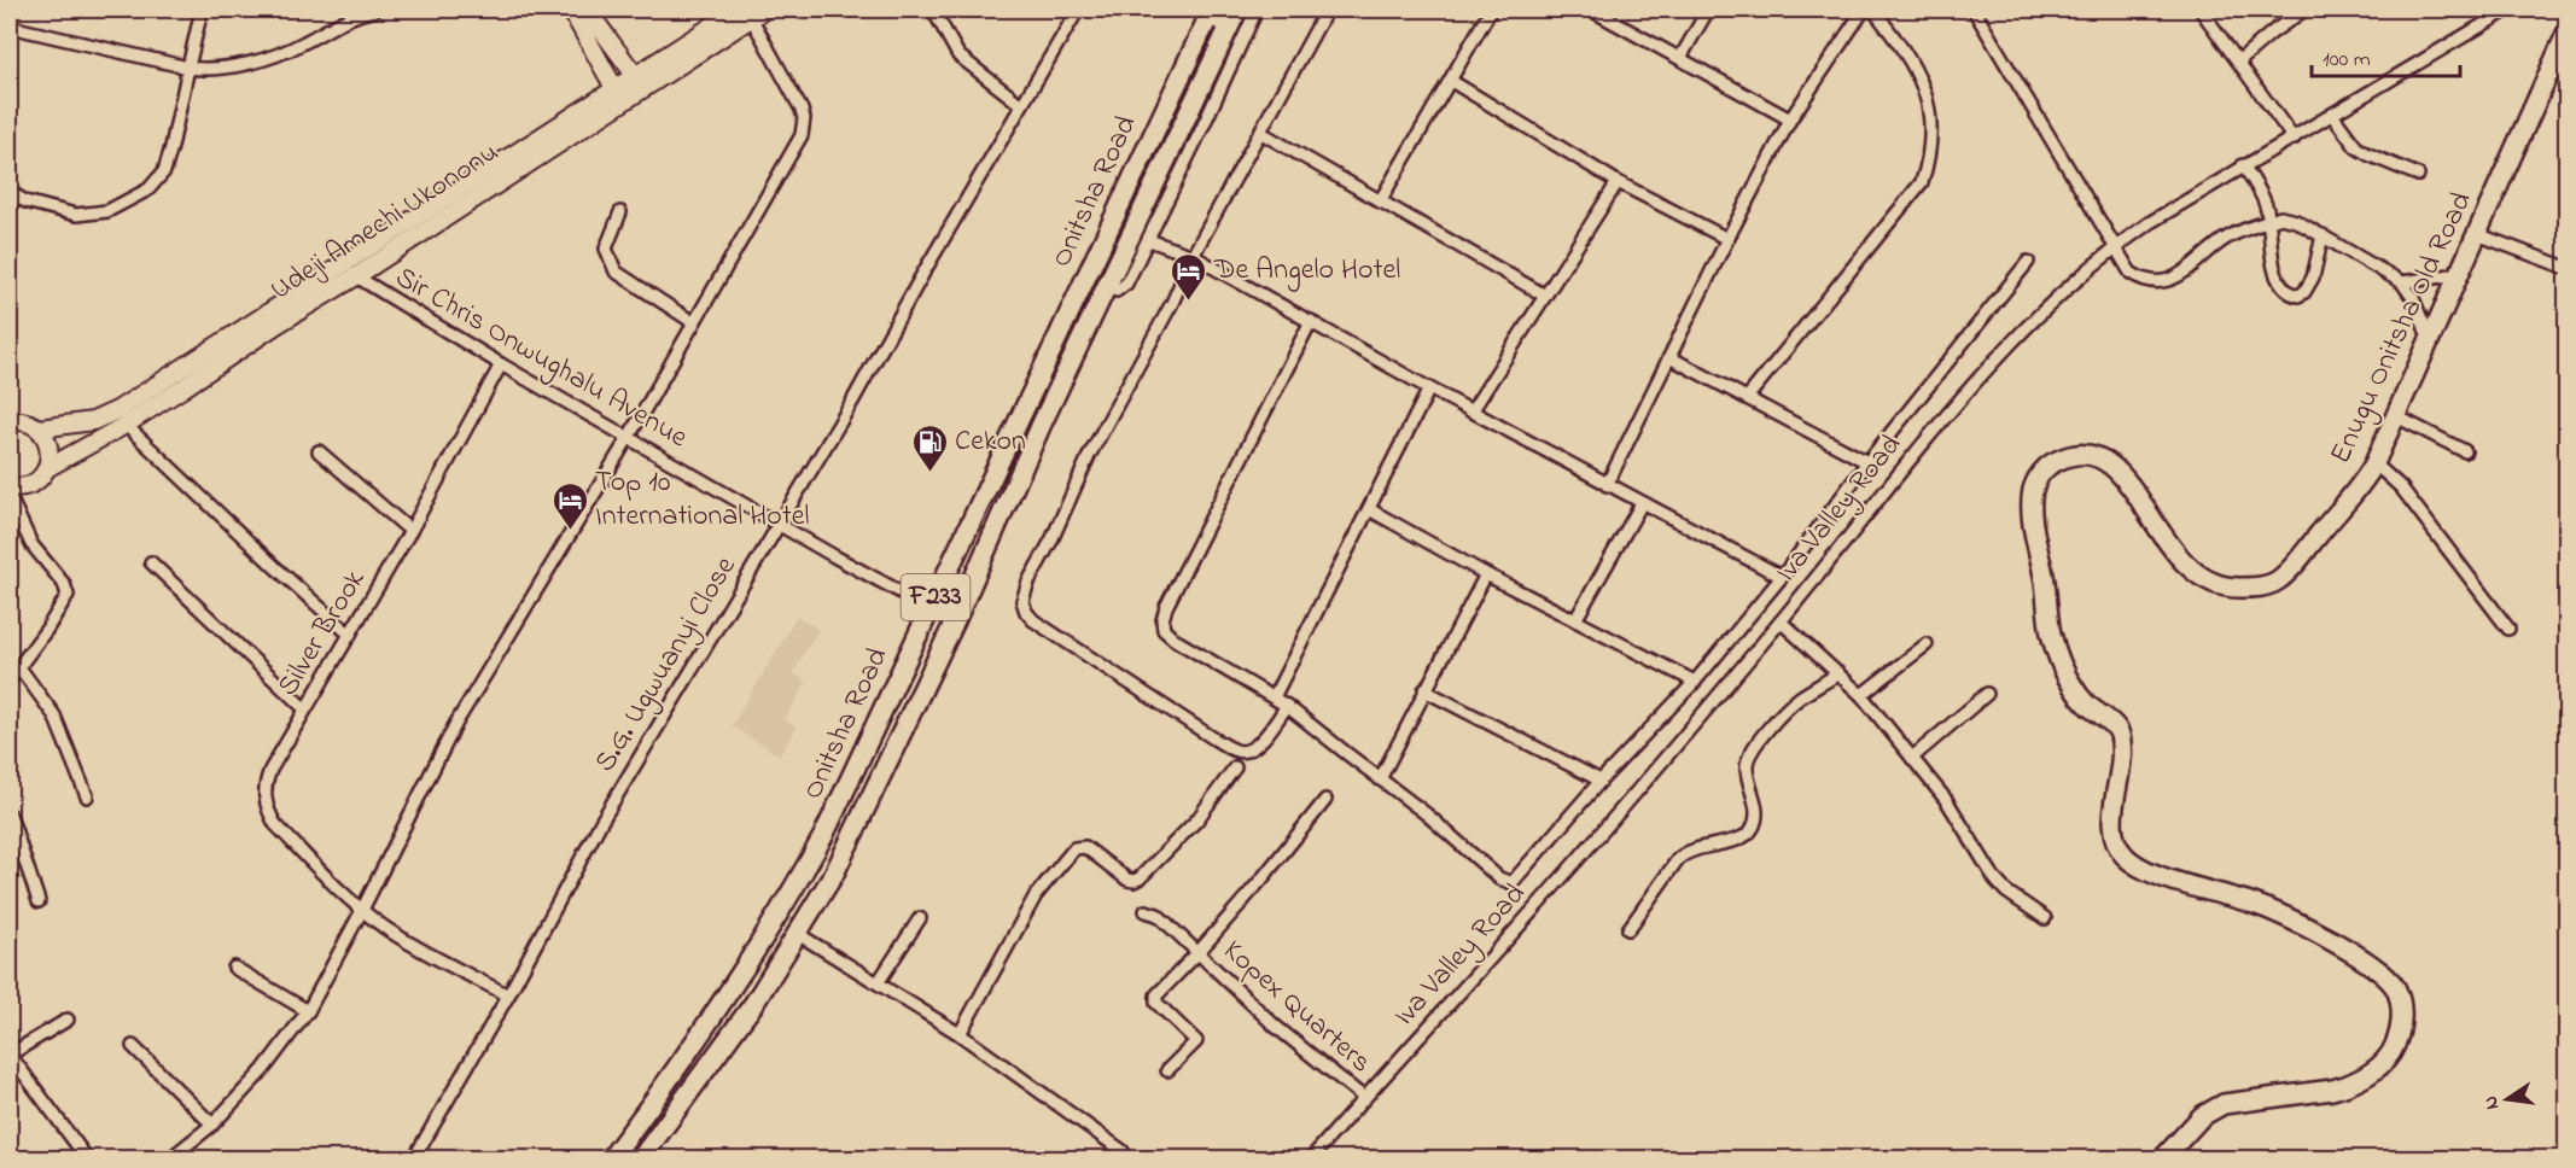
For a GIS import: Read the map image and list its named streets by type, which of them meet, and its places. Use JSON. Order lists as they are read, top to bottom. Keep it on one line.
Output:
{"streets":{"main road":["Onitsha Road","Udeji Amechi Ukononu","Enugu Onitsha Old Road","F233"],"street":["Sir Chris Onwughalu Avenue","Iva Valley Road","Silver Brook","S.G. Ugwuanyi Close","Kopex Quarters"]},"crossings":[["Onitsha Road","Sir Chris Onwughalu Avenue"],["Udeji Amechi Ukononu","Sir Chris Onwughalu Avenue"],["Sir Chris Onwughalu Avenue","Silver Brook"],["Sir Chris Onwughalu Avenue","S.G. Ugwuanyi Close"],["Iva Valley Road","Kopex Quarters"]],"places":{"hotel":["De Angelo Hotel","Top 10 International Hotel"],"fuel station":["Cekon"]},"scale_bar":"100 m","north":"left"}
